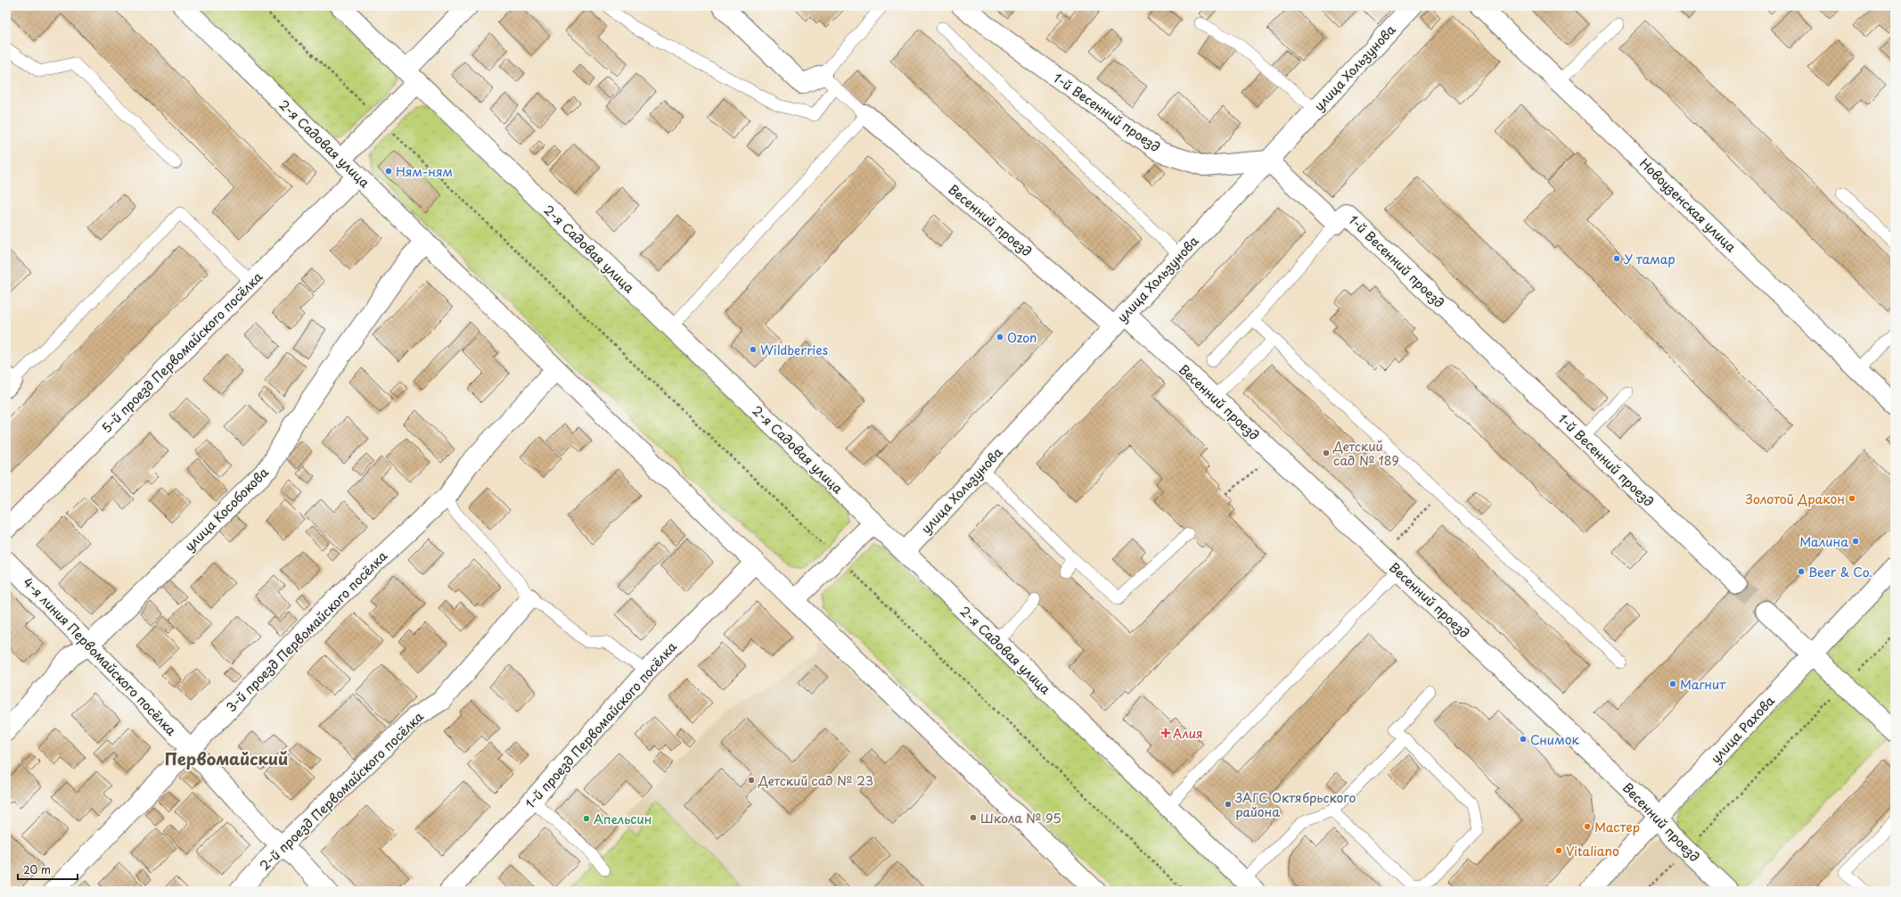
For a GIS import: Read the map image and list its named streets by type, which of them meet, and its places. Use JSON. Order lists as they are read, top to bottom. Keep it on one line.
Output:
{"streets":{"street":["улица Хользунова","1-й Весенний проезд","2-я Садовая улица","Новоузенская улица","Весенний проезд","5-й проезд Первомайского посёлка","улица Кособокова","3-й проезд Первомайского посёлка","4-я линия Первомайского посёлка","1-й проезд Первомайского посёлка","улица Рахова","2-й проезд Первомайского посёлка"]},"crossings":[["улица Хользунова","1-й Весенний проезд"],["улица Хользунова","2-я Садовая улица"],["улица Хользунова","Весенний проезд"],["2-я Садовая улица","5-й проезд Первомайского посёлка"],["2-я Садовая улица","улица Кособокова"],["2-я Садовая улица","3-й проезд Первомайского посёлка"],["2-я Садовая улица","1-й проезд Первомайского посёлка"],["Весенний проезд","улица Рахова"],["улица Кособокова","4-я линия Первомайского посёлка"],["3-й проезд Первомайского посёлка","4-я линия Первомайского посёлка"],["4-я линия Первомайского посёлка","2-й проезд Первомайского посёлка"]],"districts":["Первомайский"],"places":{"other":["Ням-ням","У тамар","Ozon","Wildberries","Детский сад № 189","Золотой Дракон","Малина","Beer & Co.","Магнит","Снимок","Детский сад № 23","ЗАГС Октябрьского района","Школа № 95","Апельсин","Мастер","Vitaliano"],"health":["Алия"]},"scale_bar":"20 m"}
